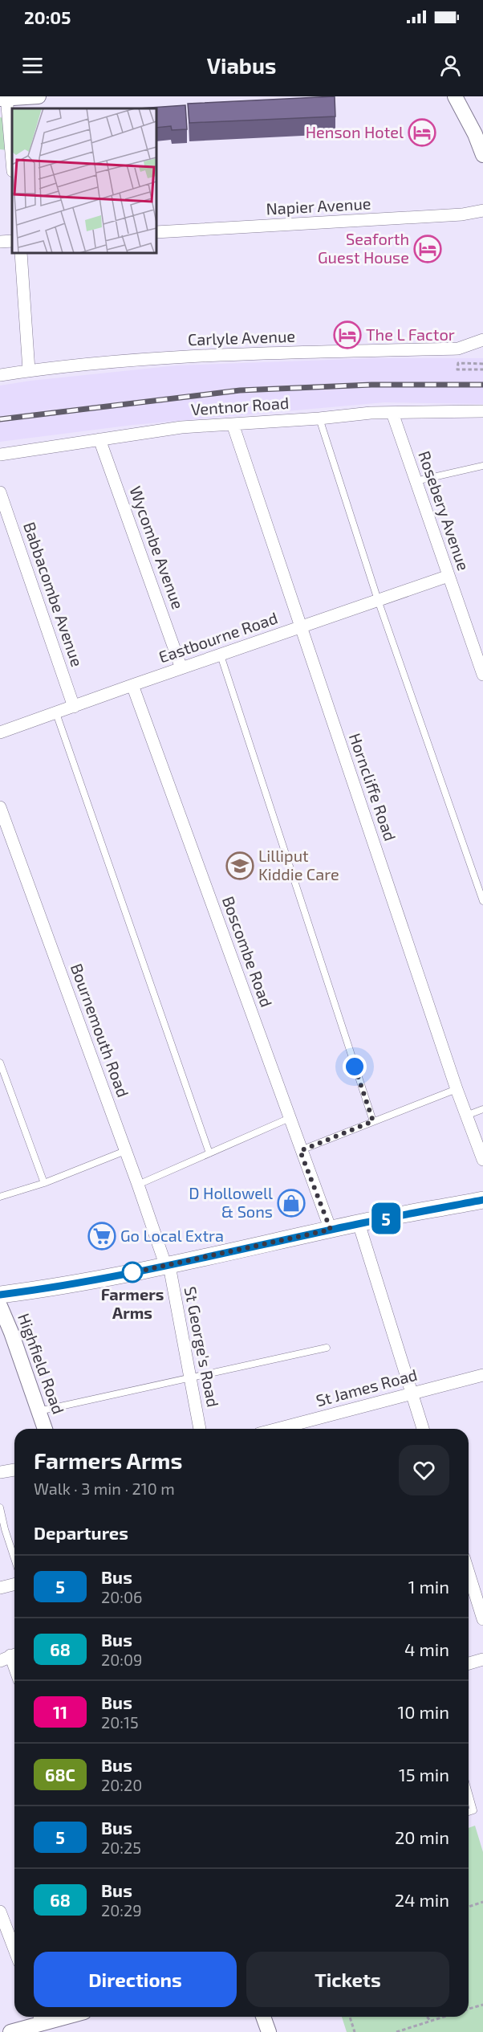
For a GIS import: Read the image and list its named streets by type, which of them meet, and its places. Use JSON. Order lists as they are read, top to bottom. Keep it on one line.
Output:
{"streets":{"street":["Napier Avenue","Carlyle Avenue","Ventnor Road","Rosebery Avenue","Wycombe Avenue","Babbacombe Avenue","Eastbourne Road","Horncliffe Road","Boscombe Road","Bournemouth Road","St George's Road","Highfield Road","St James Road"]},"crossings":[["Ventnor Road","Rosebery Avenue"],["Ventnor Road","Wycombe Avenue"],["Ventnor Road","Horncliffe Road"],["Rosebery Avenue","Eastbourne Road"],["Wycombe Avenue","Eastbourne Road"],["Babbacombe Avenue","Eastbourne Road"],["Eastbourne Road","Horncliffe Road"],["Eastbourne Road","Boscombe Road"],["Bournemouth Road","St George's Road"]],"places":{"hotel":["Henson Hotel","Seaforth Guest House","The L Factor"],"school or university":["Lilliput Kiddie Care"],"shop":["D Hollowell & Sons"],"supermarket":["Go Local Extra"],"other":["Farmers Arms"]},"lines":["bus line 5"],"page":{"status":"20:05","header":"Viabus","on_map":"5","heading":[["Farmers Arms","Walk · 3 min · 210 m"],"Departures"],"list":[{"mark":"5","name":"Bus","note":"20:06","value":"1 min"},{"mark":"68","name":"Bus","note":"20:09","value":"4 min"},{"mark":"11","name":"Bus","note":"20:15","value":"10 min"},{"mark":"68C","name":"Bus","note":"20:20","value":"15 min"},{"mark":"5","name":"Bus","note":"20:25","value":"20 min"},{"mark":"68","name":"Bus","note":"20:29","value":"24 min"}],"buttons":["Directions","Tickets"]}}
